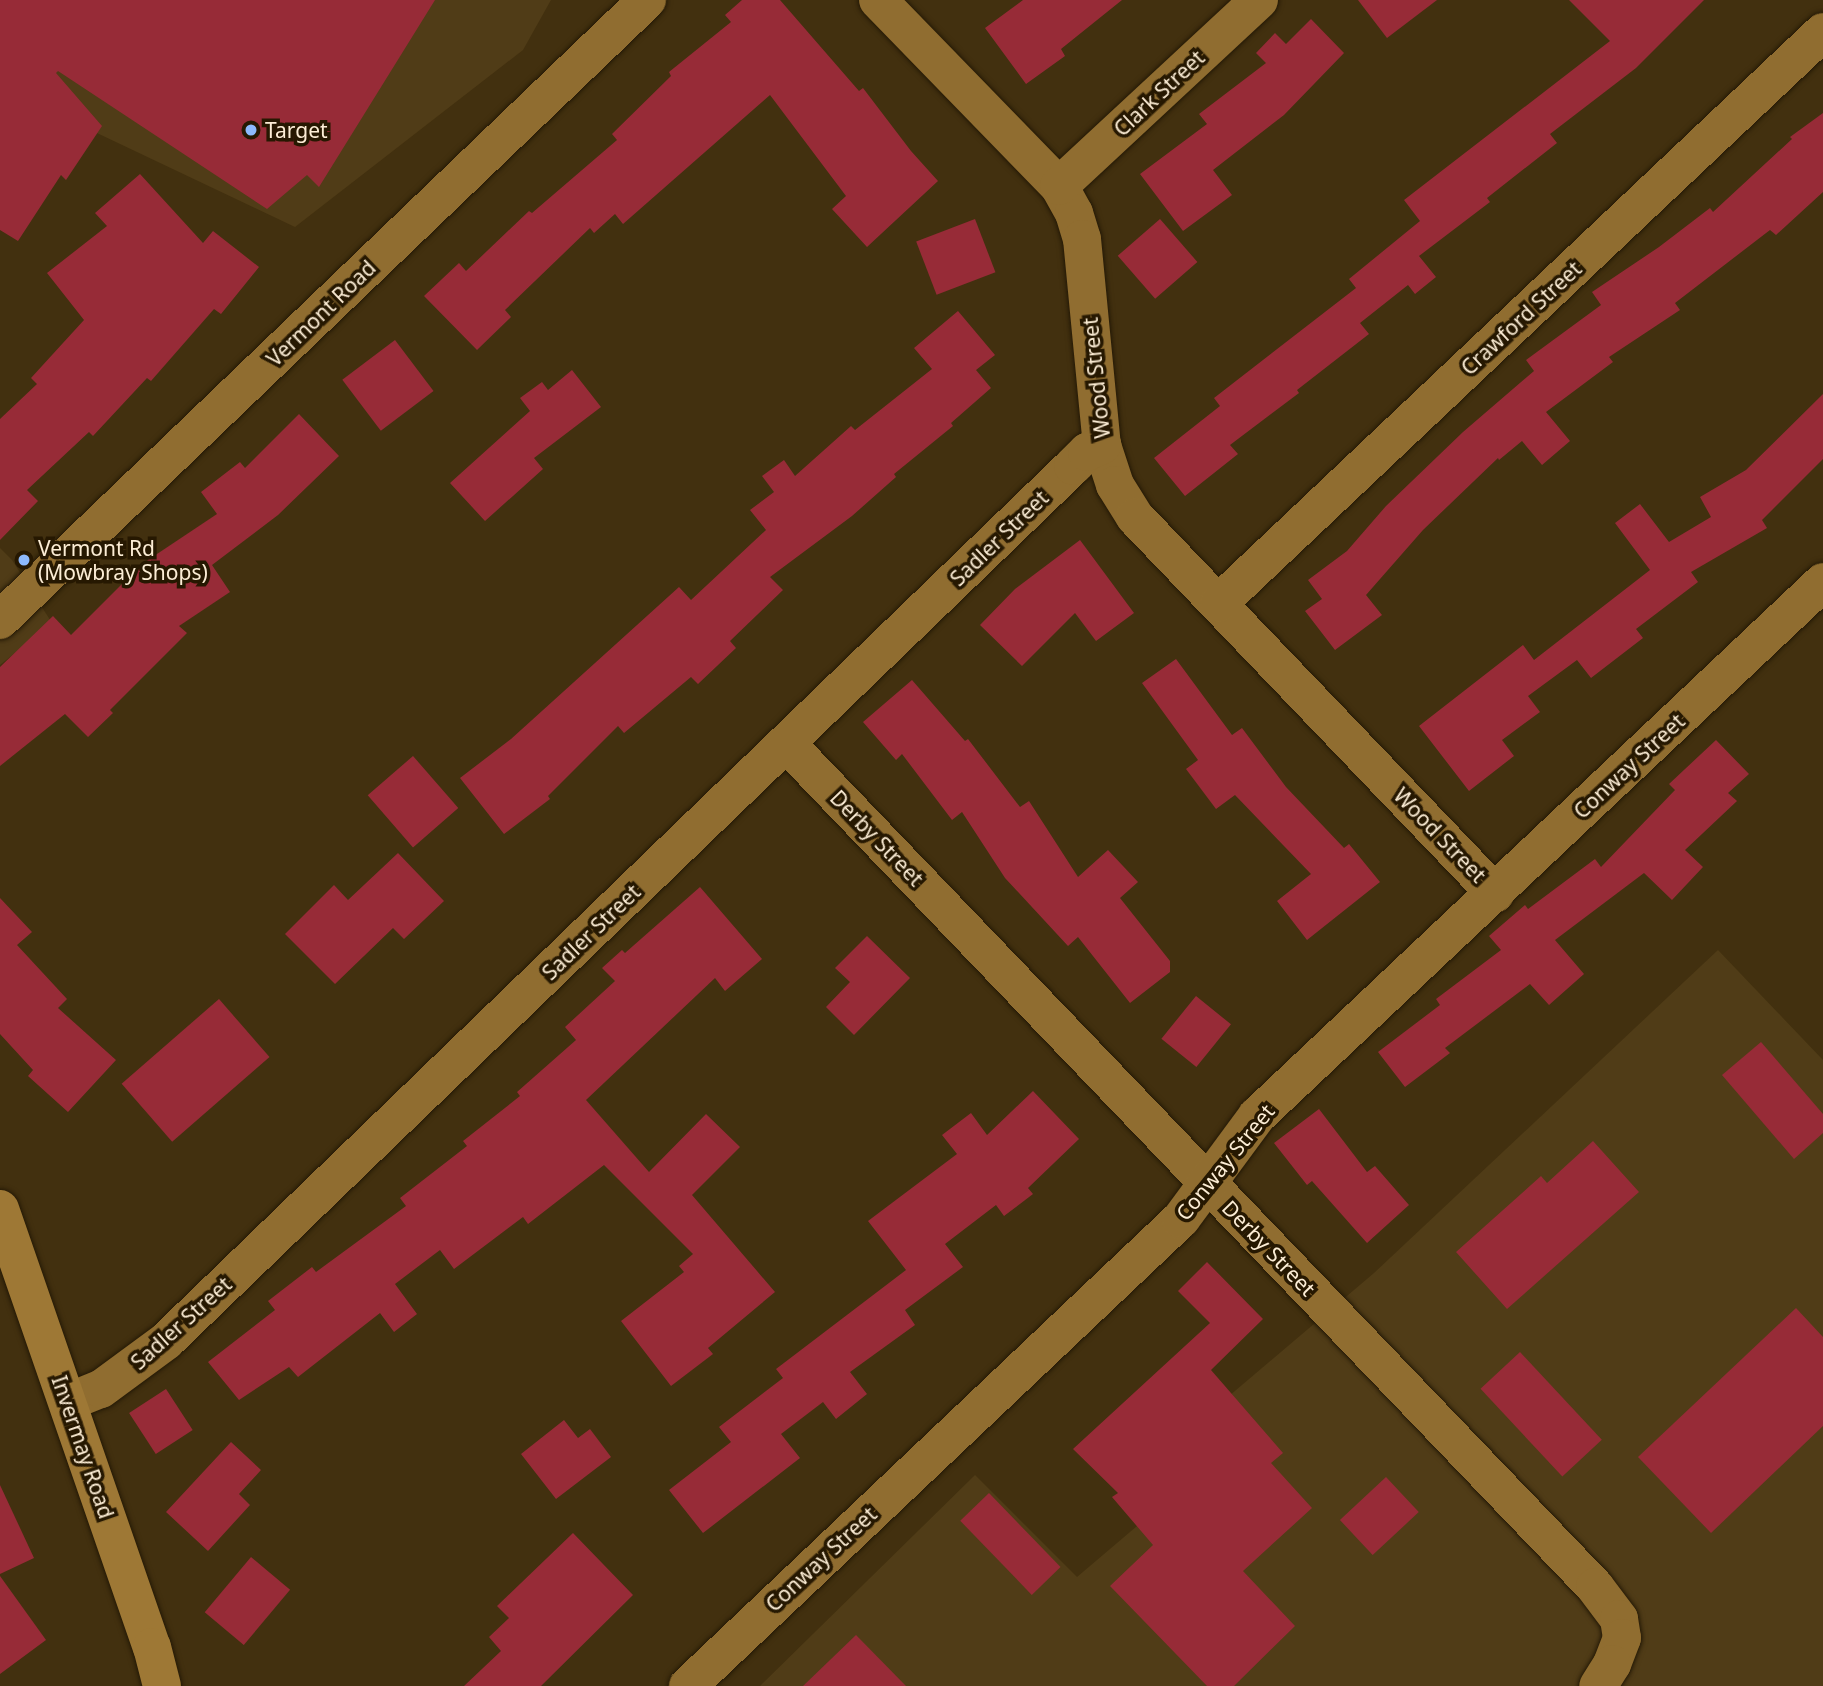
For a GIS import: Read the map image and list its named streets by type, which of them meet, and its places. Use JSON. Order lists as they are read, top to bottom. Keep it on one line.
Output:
{"streets":{"main road":["Invermay Road"],"street":["Clark Street","Vermont Road","Crawford Street","Wood Street","Sadler Street","Conway Street","Derby Street"]},"crossings":[["Clark Street","Wood Street"],["Crawford Street","Wood Street"],["Wood Street","Sadler Street"],["Wood Street","Conway Street"],["Sadler Street","Derby Street"],["Sadler Street","Invermay Road"],["Conway Street","Derby Street"]],"places":["Target","Vermont Rd (Mowbray Shops)"]}
